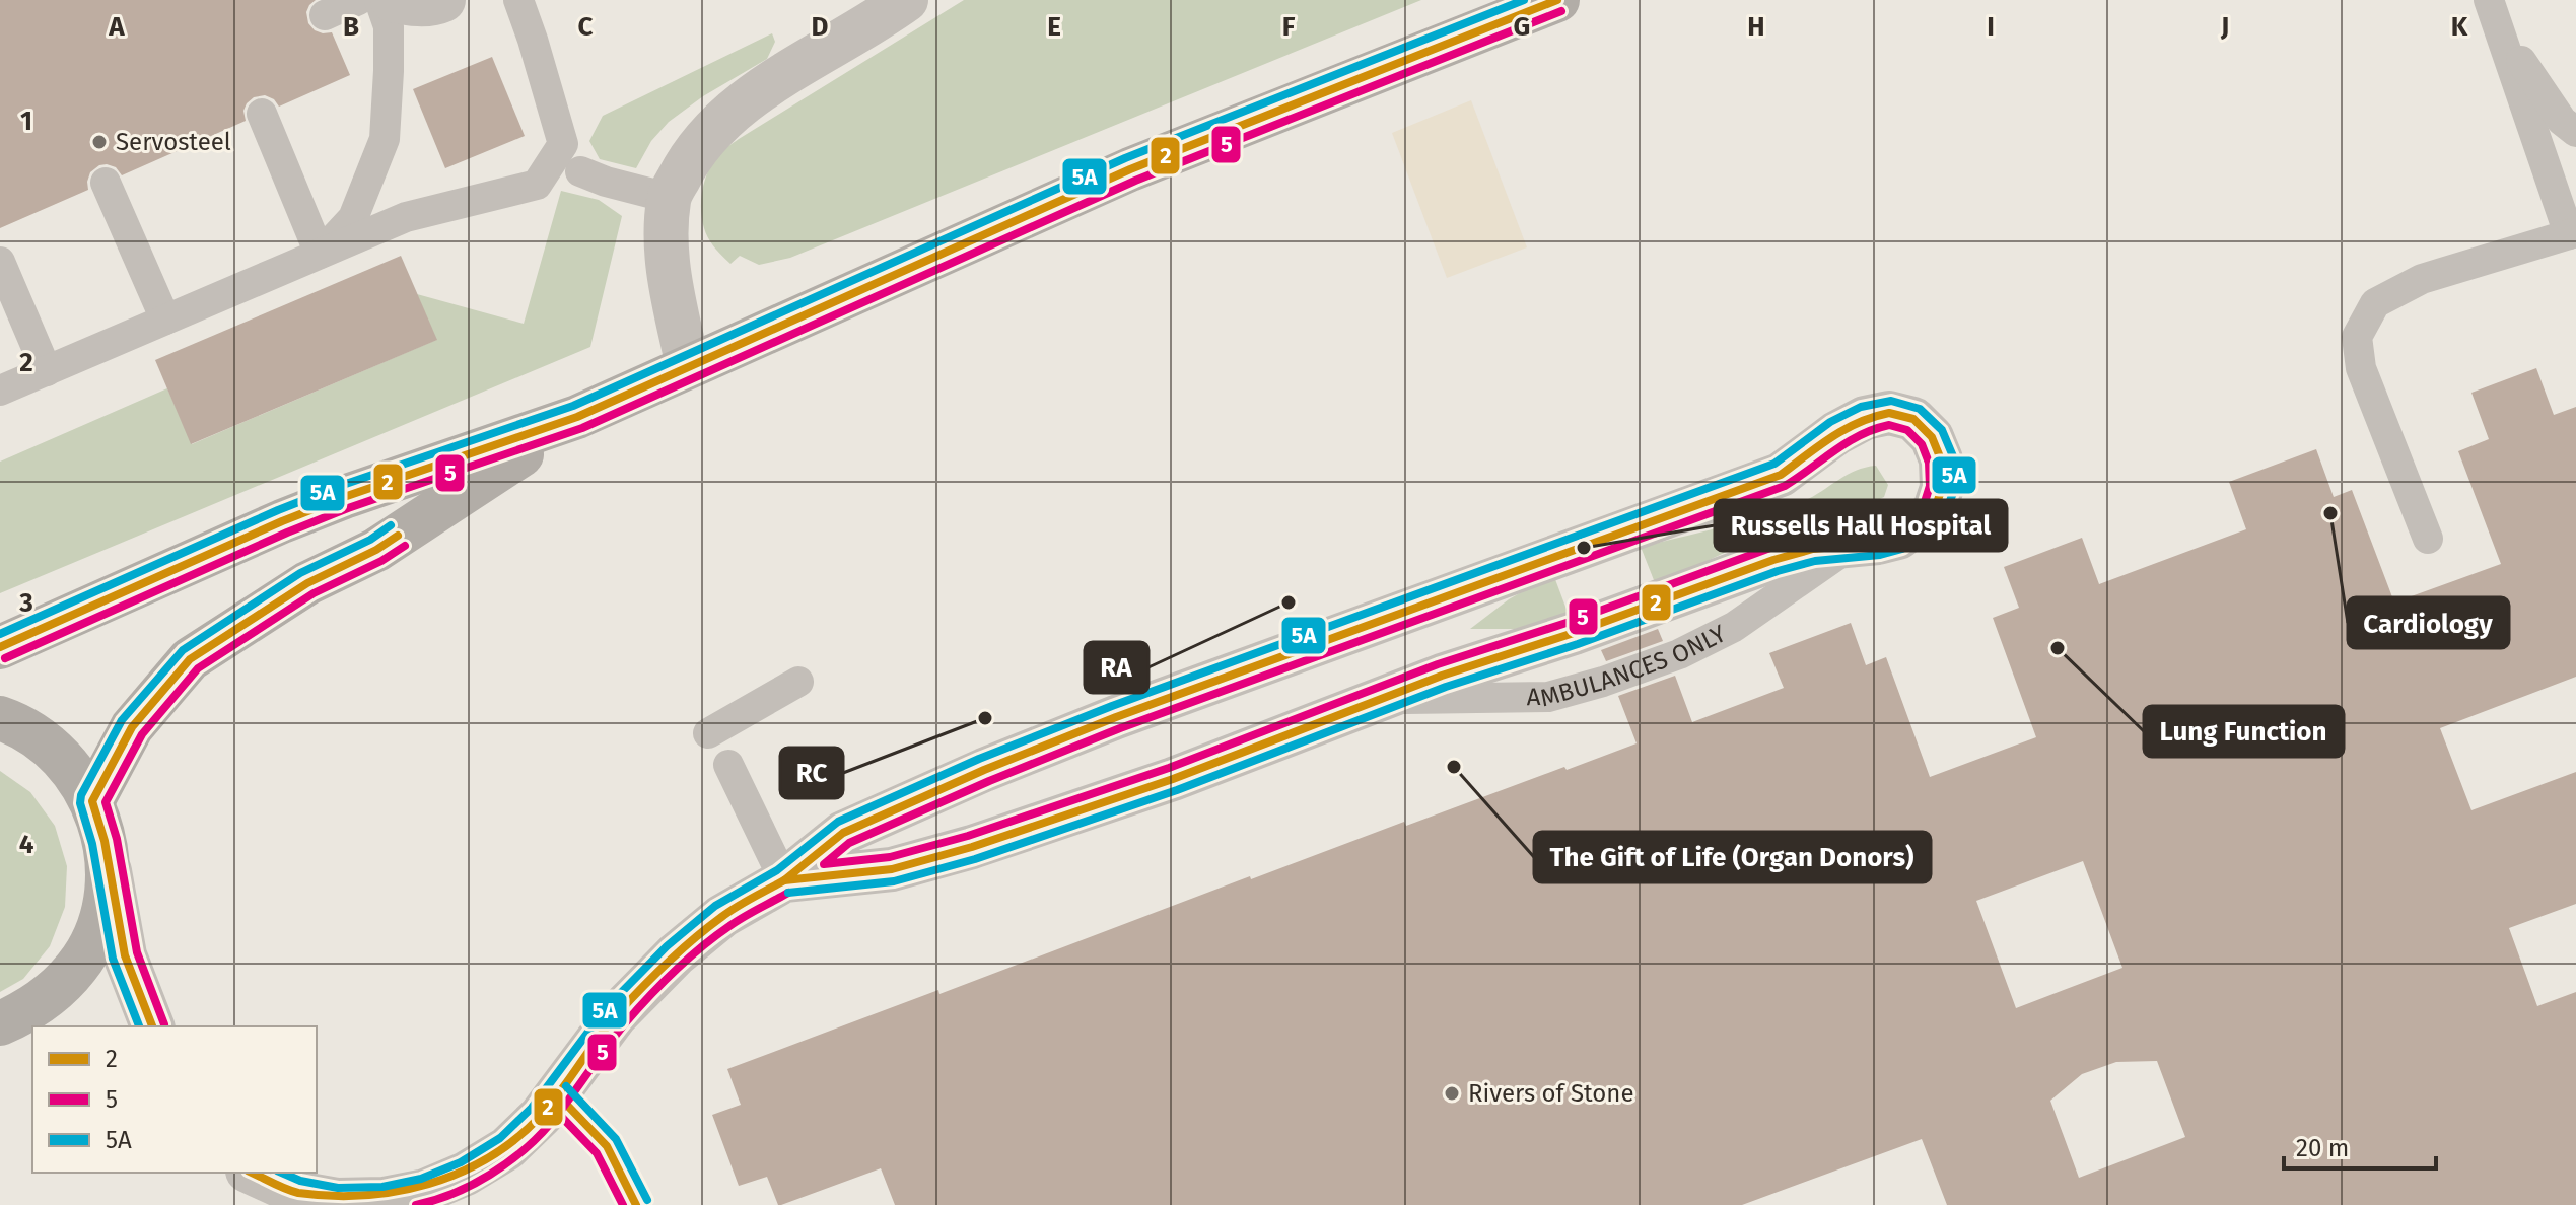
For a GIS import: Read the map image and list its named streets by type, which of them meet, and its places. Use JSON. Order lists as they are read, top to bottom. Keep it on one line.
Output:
{"places":["Servosteel","Cardiology","Russells Hall Hospital","RA","Lung Function","RC","The Gift of Life (Organ Donors)","Rivers of Stone"],"lines":["transit line 2","transit line 5A","transit line 5"],"legend":["2","5","5A"],"scale_bar":"20 m","grid":{"columns":["A","B","C","D","E","F","G","H","I","J","K"],"rows":["1","2","3","4"]}}
